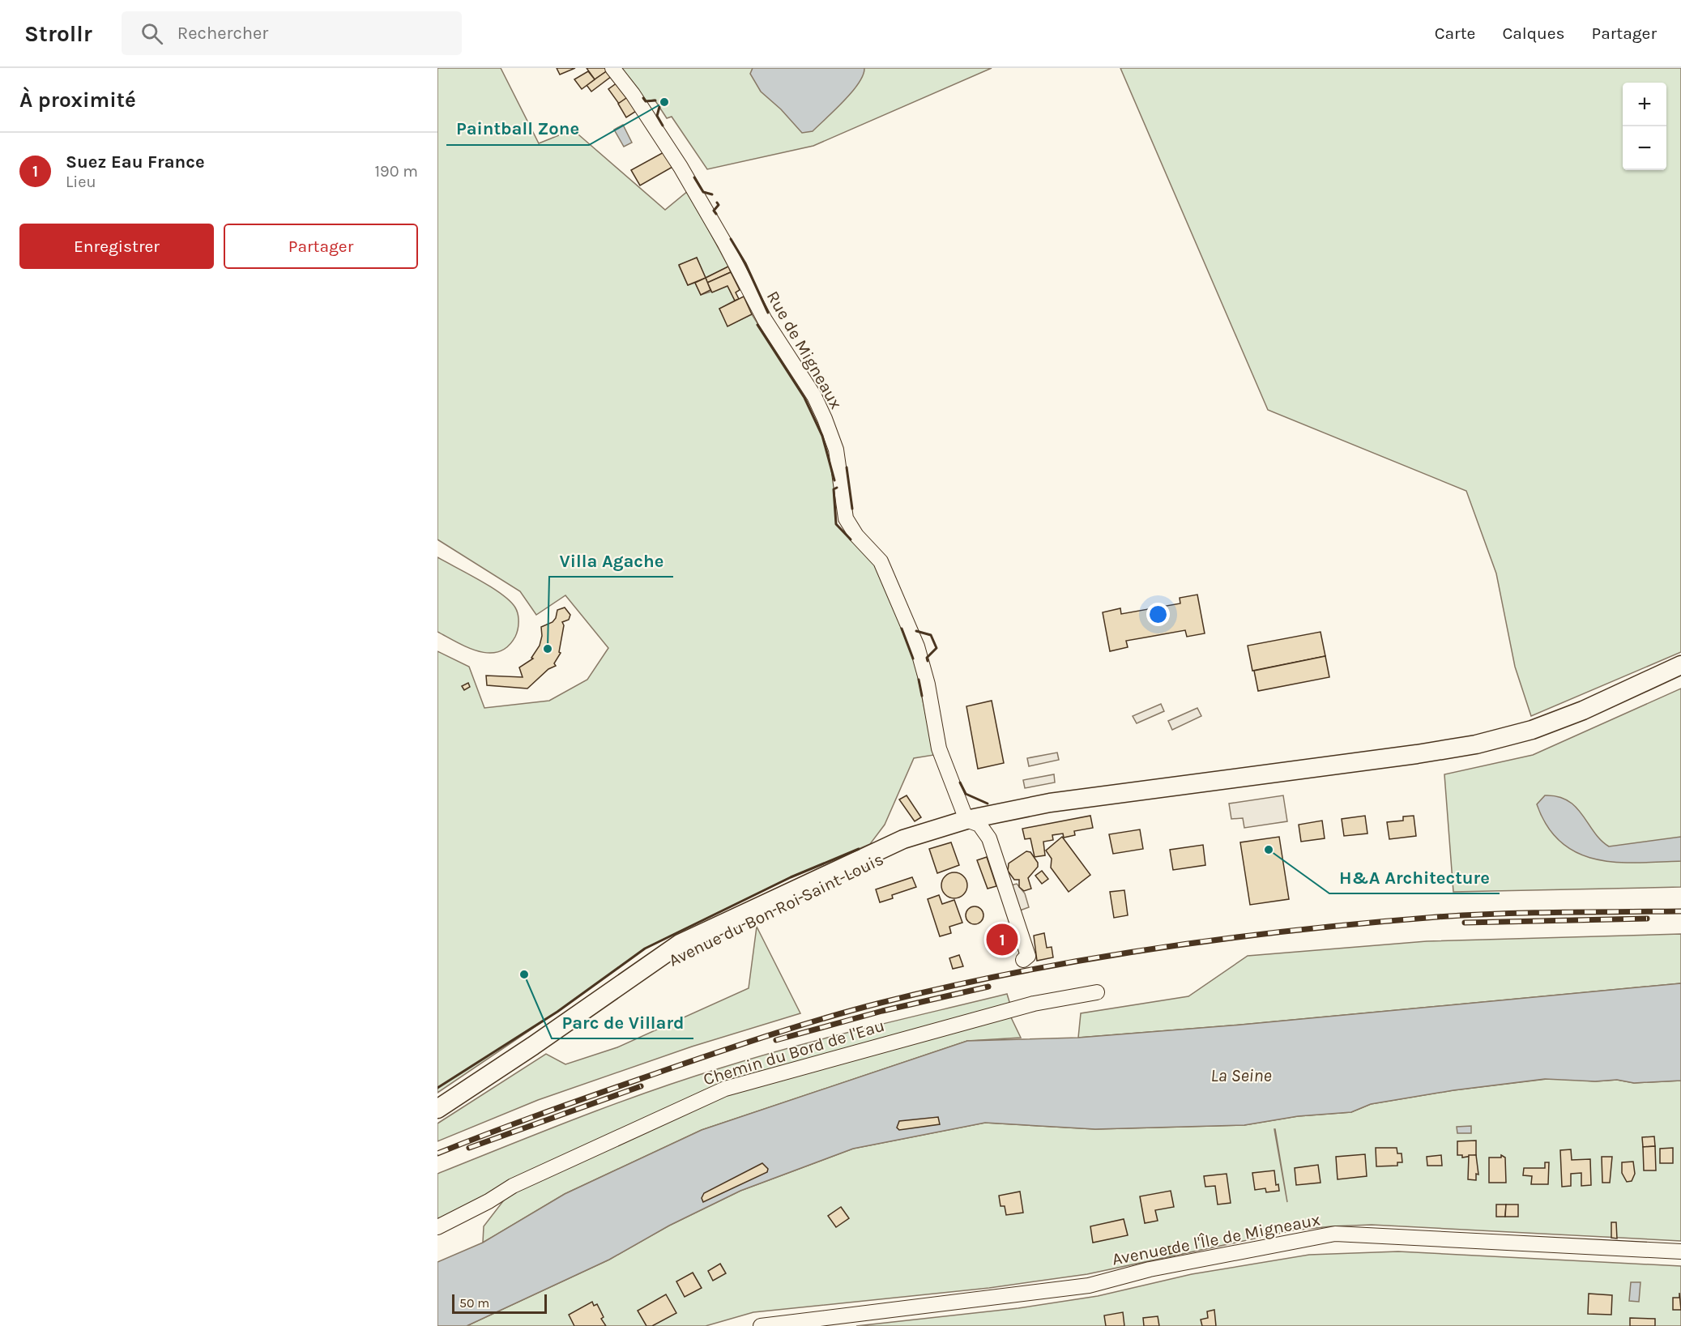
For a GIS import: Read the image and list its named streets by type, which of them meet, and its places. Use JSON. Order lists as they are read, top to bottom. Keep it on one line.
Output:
{"streets":{"main road":["Avenue du Bon Roi Saint-Louis"],"street":["Rue de Migneaux","Chemin du Bord de l'Eau","Avenue de l'Île de Migneaux"]},"crossings":[["Rue de Migneaux","Avenue du Bon Roi Saint-Louis"]],"water":["La Seine"],"places":["Paintball Zone","Villa Agache","H&A Architecture","Parc de Villard"],"scale_bar":"50 m","page":{"header":"Strollr","search":"Rechercher","nav":["Carte","Calques","Partager"],"heading":"À proximité","map_buttons":["+","−"],"list":[{"mark":"1","name":"Suez Eau France","note":"Lieu","value":"190 m"}],"buttons":["Enregistrer","Partager"],"pins":"1","scale":"50 m"}}
